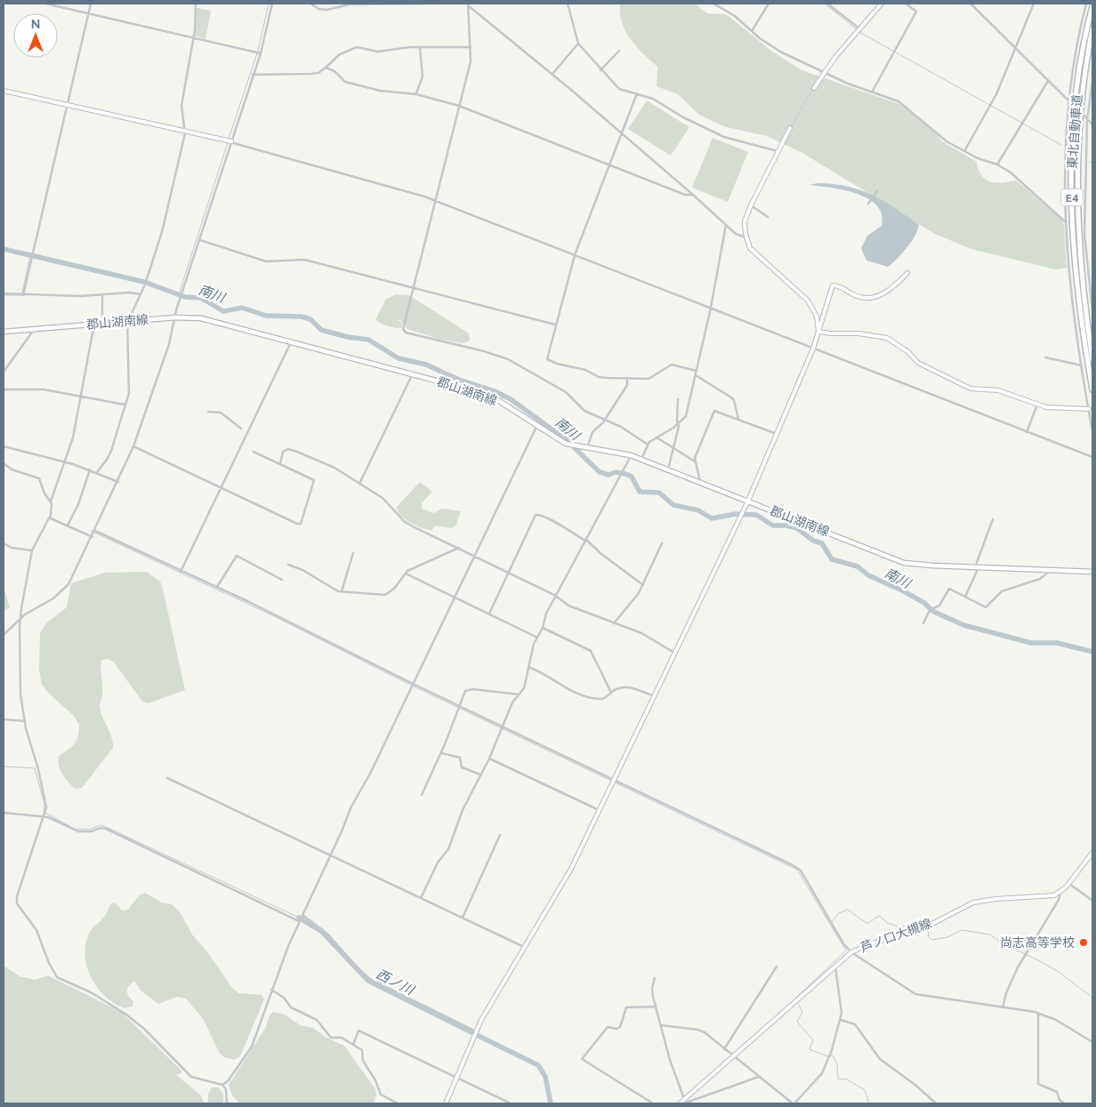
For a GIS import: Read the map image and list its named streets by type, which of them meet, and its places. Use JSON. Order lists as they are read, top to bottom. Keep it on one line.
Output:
{"streets":{"highway":["東北自動車道","E4"],"main road":["郡山湖南線"],"street":["芦ノ口大槻線"]},"water":["南川","西ノ川"],"places":["尚志高等学校"],"north":"top"}
